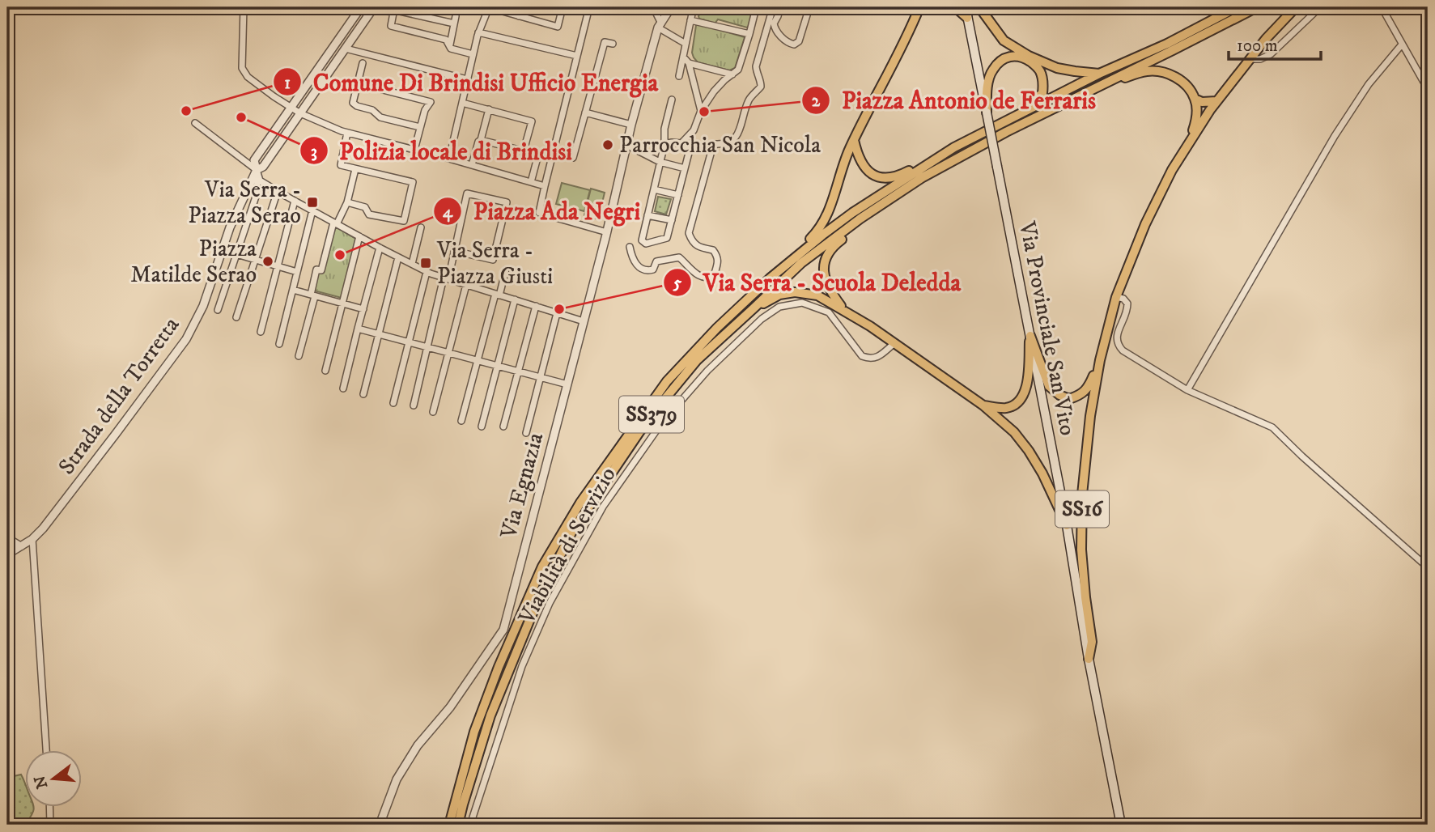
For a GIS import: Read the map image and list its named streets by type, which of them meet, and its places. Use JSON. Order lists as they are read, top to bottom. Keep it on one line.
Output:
{"streets":{"highway":["SS379","SS16"],"main road":["Via Provinciale San Vito"],"street":["Strada della Torretta","Via Egnazia","Viabilità di Servizio"]},"crossings":[["Via Provinciale San Vito","SS16"]],"places":{"other":["Comune Di Brindisi Ufficio Energia","Piazza Antonio de Ferraris","Polizia locale di Brindisi","Parrocchia San Nicola","Piazza Ada Negri","Piazza Matilde Serao","Via Serra - Scuola Deledda"],"transit":["Via Serra - Piazza Serao","Via Serra - Piazza Giusti"]},"scale_bar":"100 m","north":"left"}
